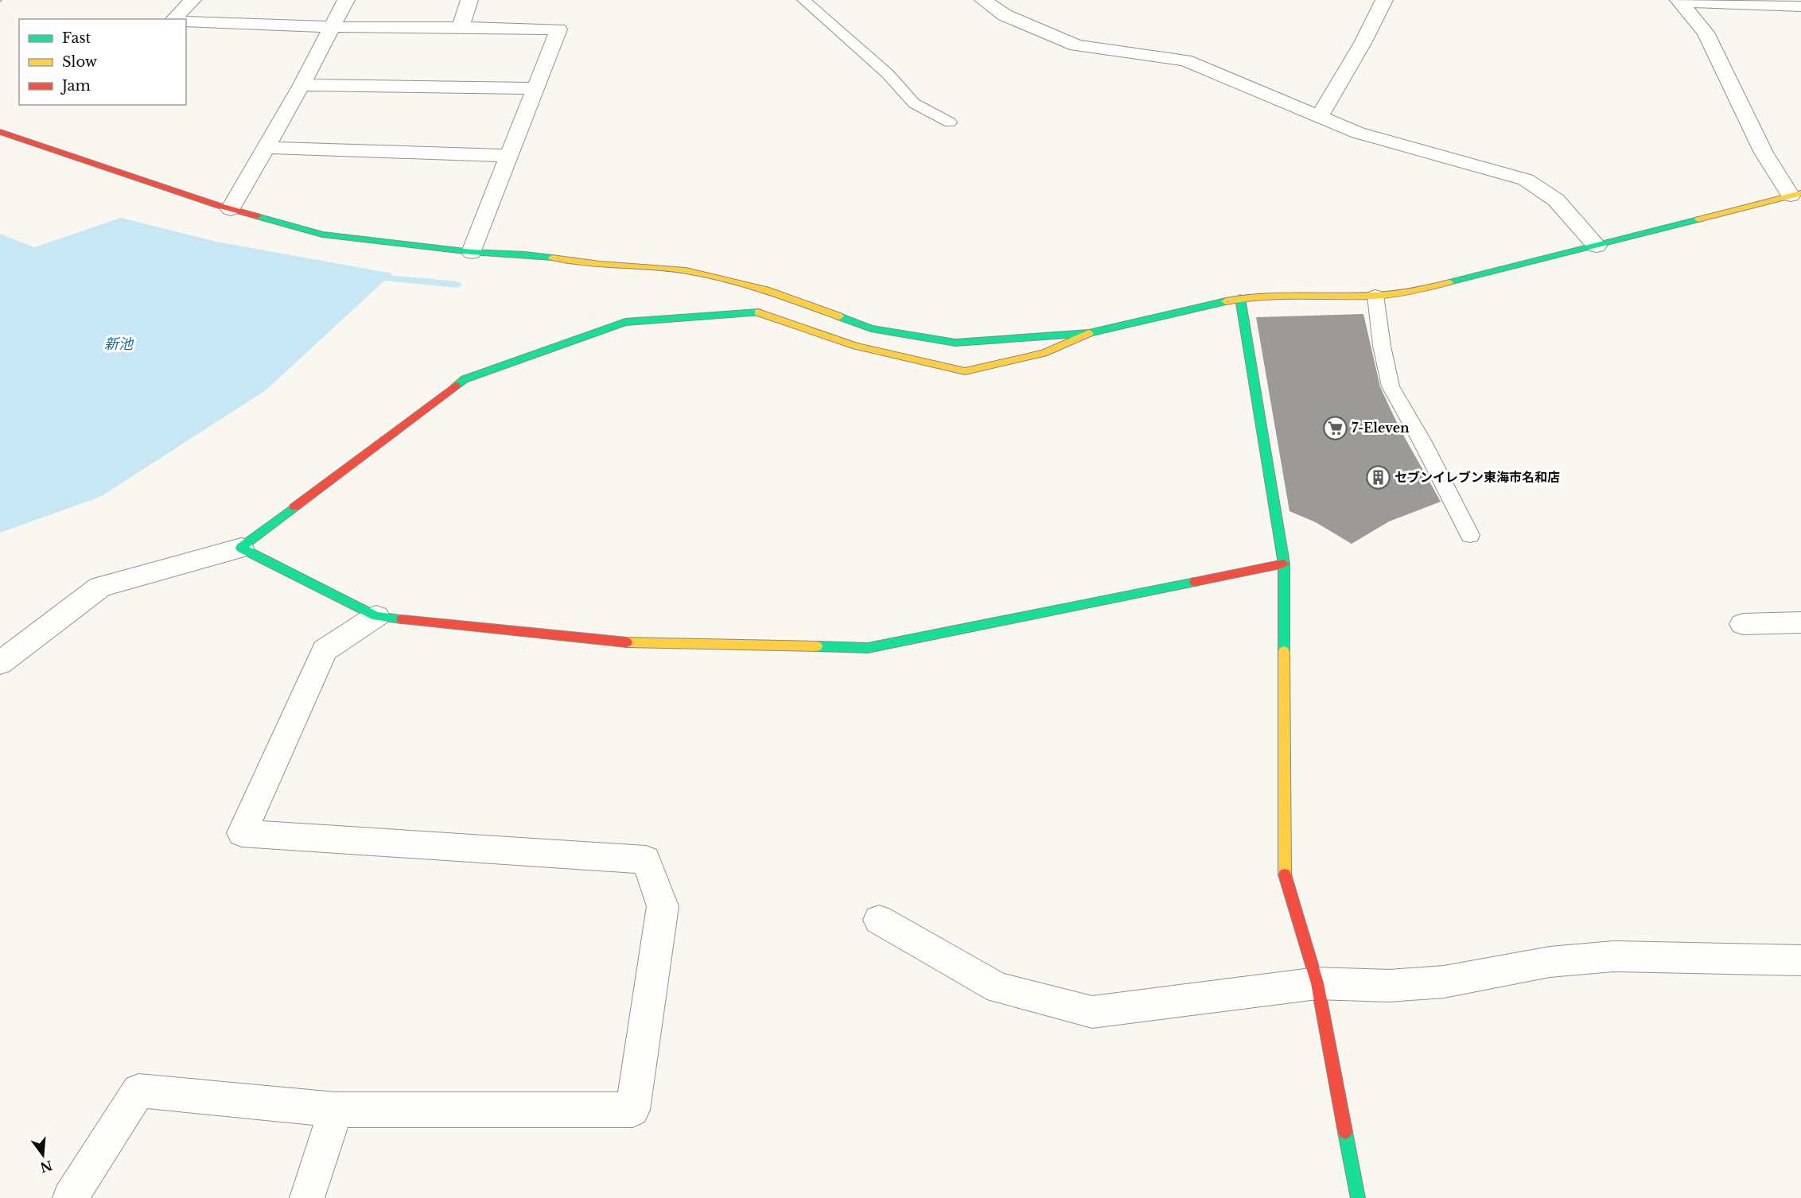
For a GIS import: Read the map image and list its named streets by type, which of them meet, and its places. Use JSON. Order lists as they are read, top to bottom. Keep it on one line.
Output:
{"water":["新池"],"places":{"supermarket":["7-Eleven"],"building":["セブンイレブン東海市名和店"]},"legend":["Fast","Slow","Jam"],"north":"bottom"}
